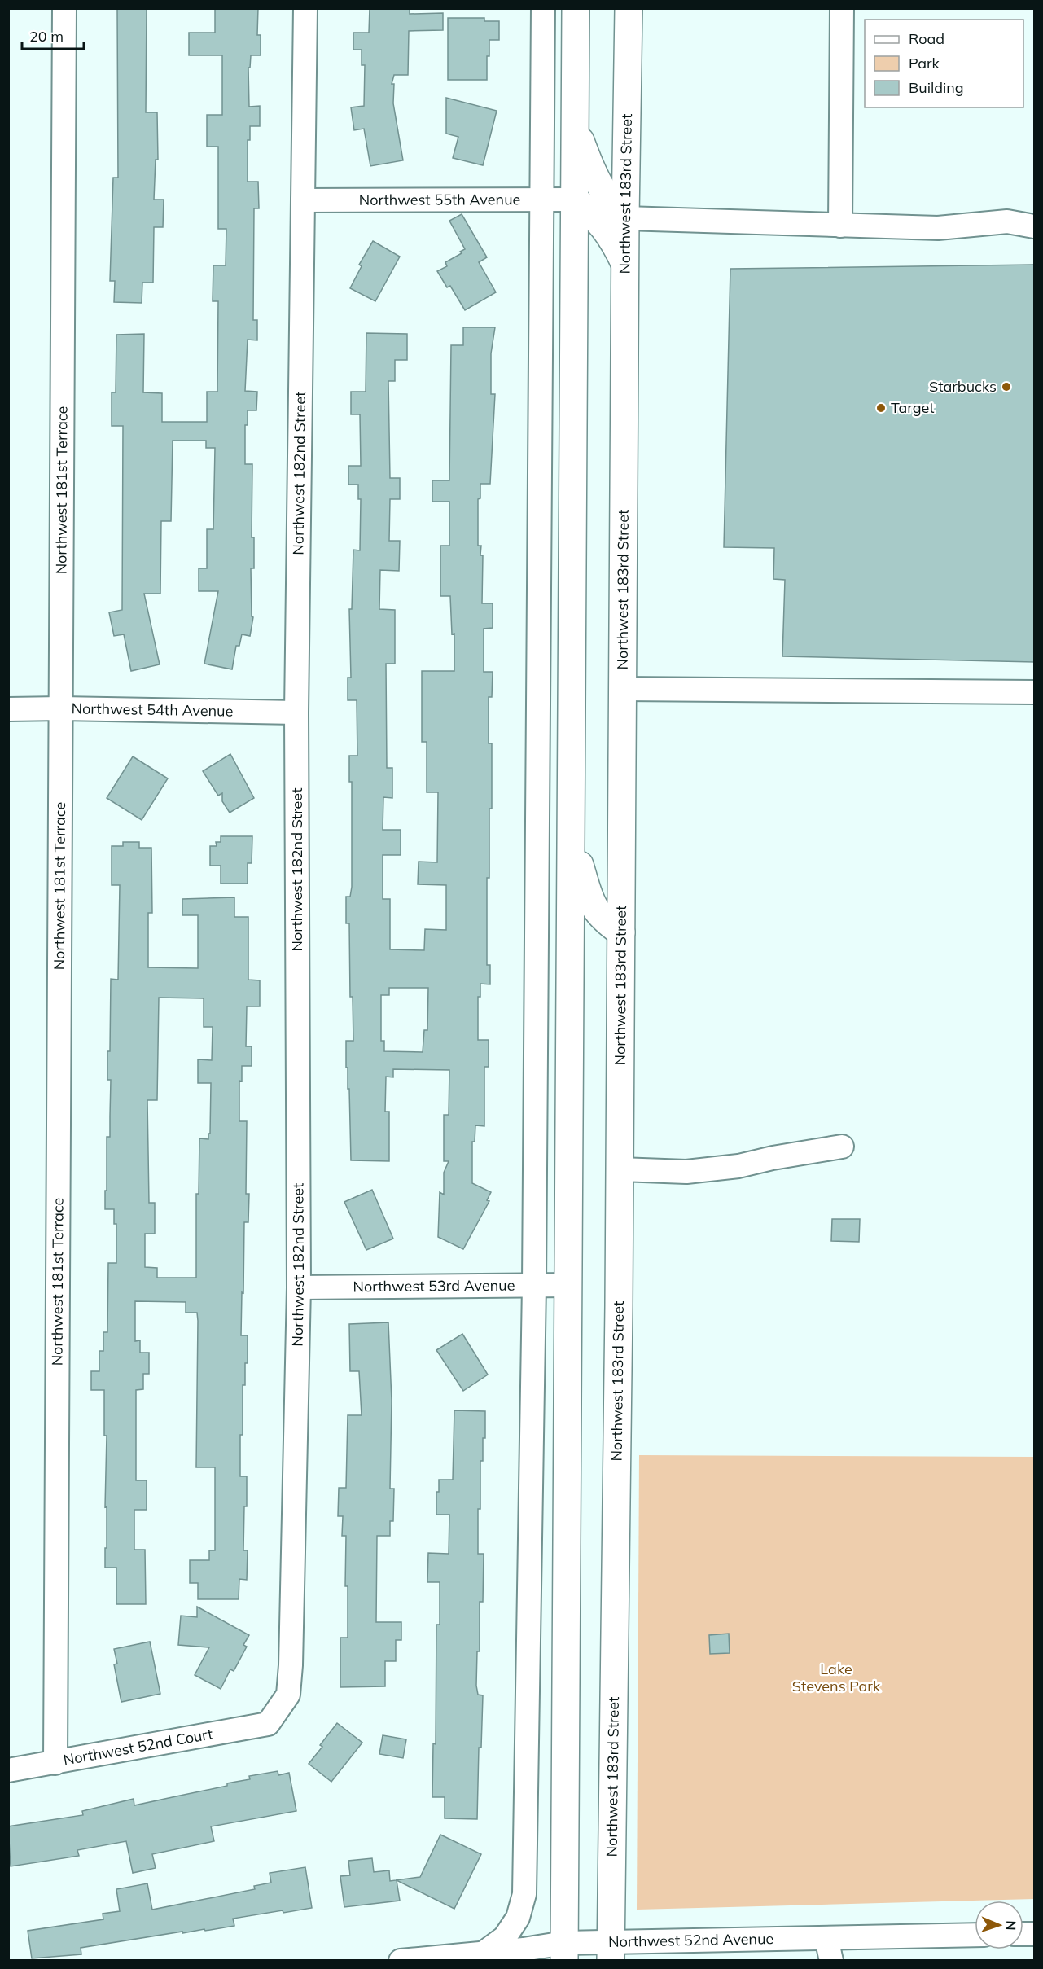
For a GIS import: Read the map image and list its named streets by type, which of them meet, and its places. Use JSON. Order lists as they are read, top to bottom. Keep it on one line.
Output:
{"streets":{"main road":["Northwest 183rd Street"],"street":["Northwest 55th Avenue","Northwest 182nd Street","Northwest 181st Terrace","Northwest 54th Avenue","Northwest 53rd Avenue","Northwest 52nd Court","Northwest 52nd Avenue"]},"crossings":[["Northwest 183rd Street","Northwest 52nd Avenue"],["Northwest 55th Avenue","Northwest 182nd Street"],["Northwest 182nd Street","Northwest 54th Avenue"],["Northwest 182nd Street","Northwest 53rd Avenue"],["Northwest 182nd Street","Northwest 52nd Court"],["Northwest 181st Terrace","Northwest 54th Avenue"],["Northwest 181st Terrace","Northwest 52nd Court"]],"parks":["Lake Stevens Park"],"places":["Starbucks","Target"],"legend":["Road","Park","Building"],"scale_bar":"20 m","north":"right"}
